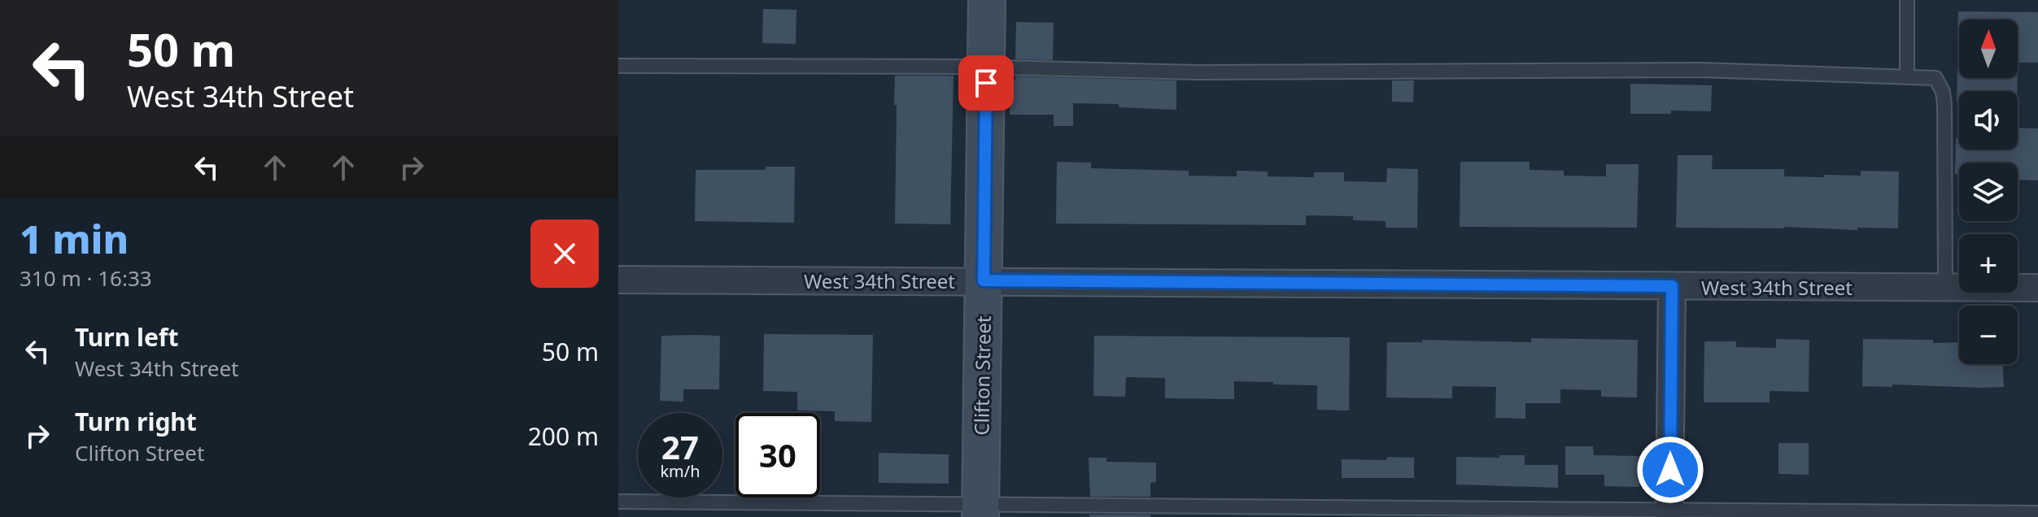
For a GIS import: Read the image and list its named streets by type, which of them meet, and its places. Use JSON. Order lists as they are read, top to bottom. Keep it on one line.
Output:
{"streets":{"street":["West 34th Street","Clifton Street"]},"crossings":[["West 34th Street","Clifton Street"]],"north":"top","page":{"turn":["50 m","West 34th Street"],"map_buttons":["+","−"],"heading":["1 min","310 m · 16:33"],"list":[{"name":"Turn left","note":"West 34th Street","value":"50 m"},{"name":"Turn right","note":"Clifton Street","value":"200 m"}],"speed":"27 km/h","limit":"30"}}
